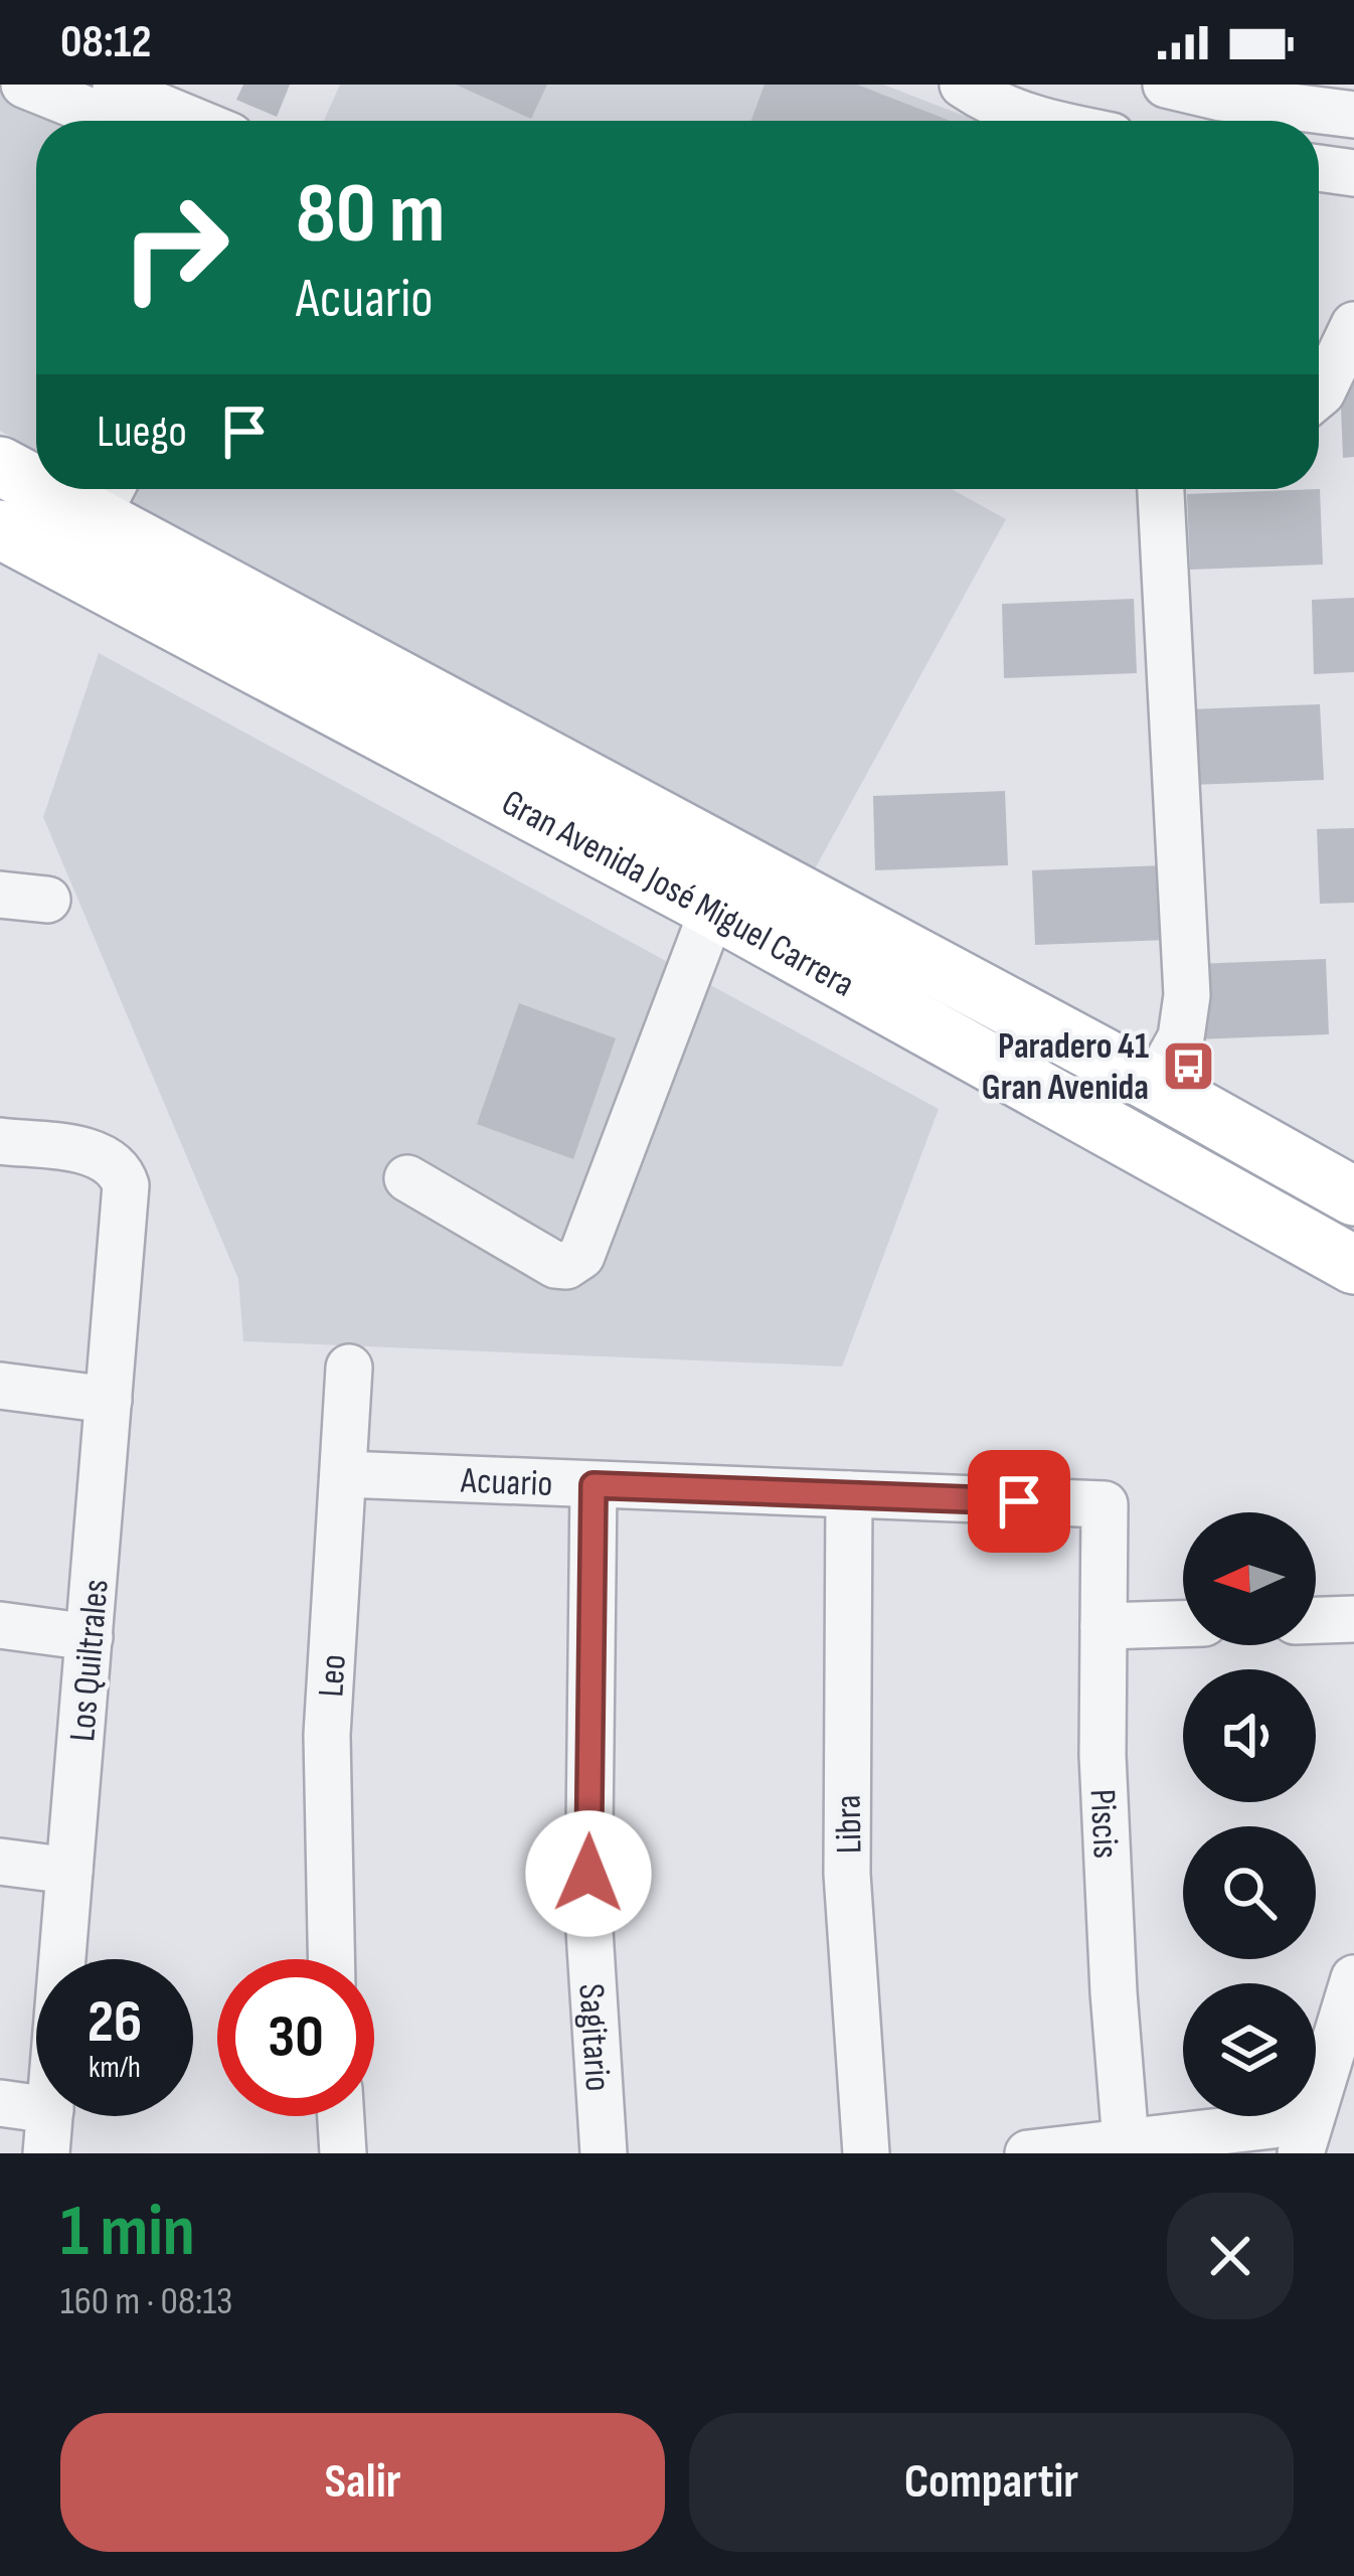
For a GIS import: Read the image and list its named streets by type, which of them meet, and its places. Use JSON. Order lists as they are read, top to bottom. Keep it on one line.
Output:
{"streets":{"main road":["Gran Avenida José Miguel Carrera"],"street":["Acuario","Los Quiltrales","Leo","Piscis","Libra","Sagitario"]},"crossings":[["Acuario","Leo"],["Acuario","Piscis"],["Acuario","Libra"],["Acuario","Sagitario"]],"places":{"bus stop":["Paradero 41 Gran Avenida"]},"north":"left","page":{"status":"08:12","turn":["80 m","Acuario"],"then":"Luego","speed":"26 km/h","limit":"30","heading":["1 min","160 m · 08:13"],"buttons":["Salir","Compartir"]}}
